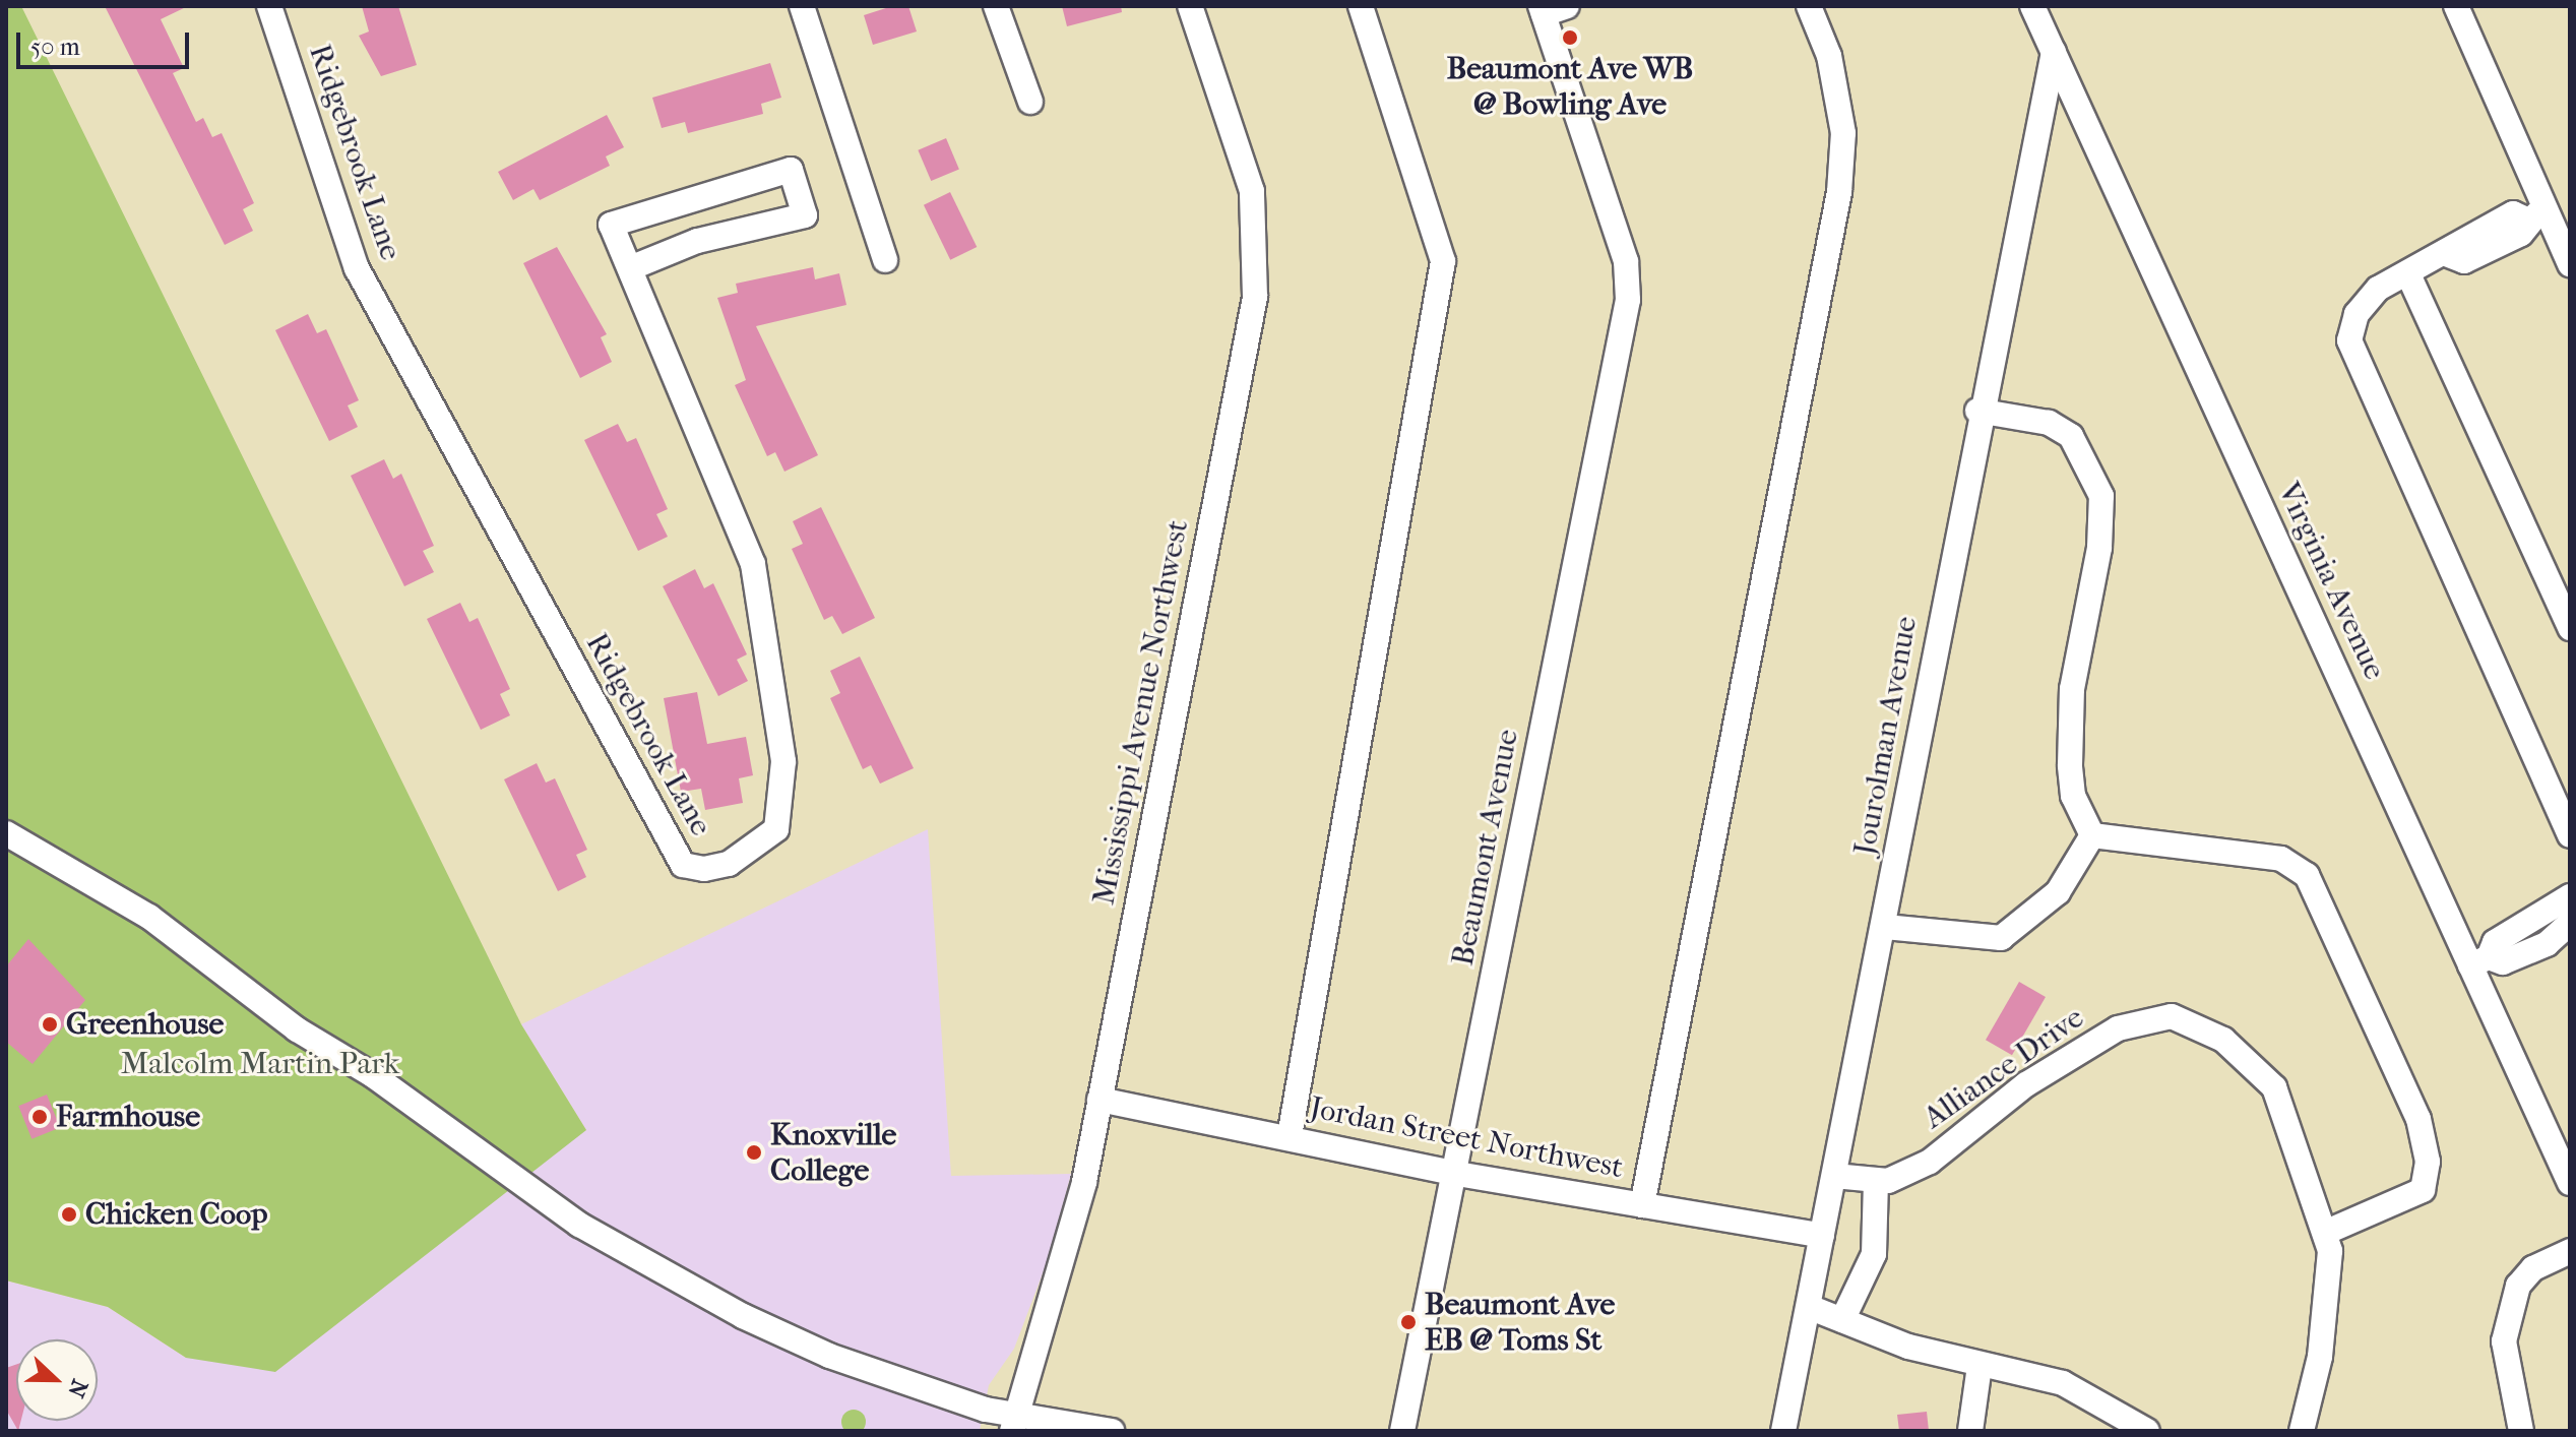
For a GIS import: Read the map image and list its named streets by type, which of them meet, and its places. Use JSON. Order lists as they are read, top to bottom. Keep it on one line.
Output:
{"streets":{"street":["Ridgebrook Lane","Virginia Avenue","Mississippi Avenue Northwest","Jourolman Avenue","Beaumont Avenue","Alliance Drive","Jordan Street Northwest"]},"crossings":[["Virginia Avenue","Jourolman Avenue"],["Mississippi Avenue Northwest","Jordan Street Northwest"],["Jourolman Avenue","Alliance Drive"],["Jourolman Avenue","Jordan Street Northwest"],["Beaumont Avenue","Jordan Street Northwest"]],"parks":["Malcolm Martin Park"],"places":["Beaumont Ave WB @ Bowling Ave","Greenhouse","Farmhouse","Knoxville College","Chicken Coop","Beaumont Ave EB @ Toms St"],"scale_bar":"50 m","north":"right"}
